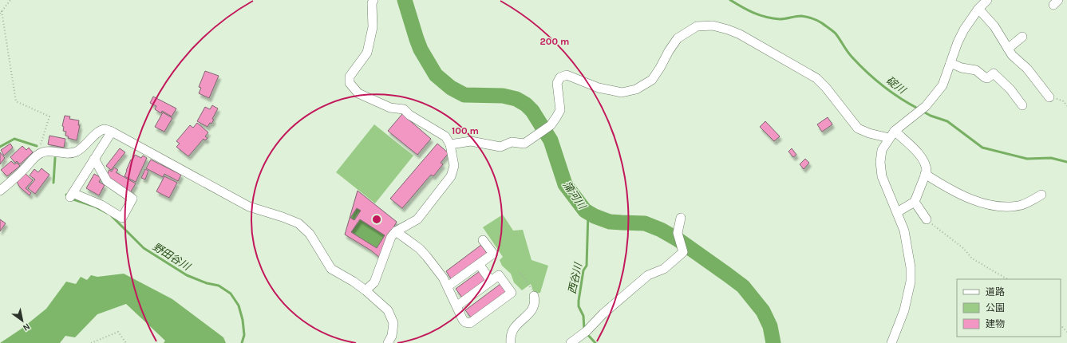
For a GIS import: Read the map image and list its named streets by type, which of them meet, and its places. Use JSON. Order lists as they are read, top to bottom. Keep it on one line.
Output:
{"water":["碇川","蒲河川","野田谷川","西谷川"],"legend":["道路","公園","建物"],"north":"bottom right","rings":["200 m","100 m"]}
